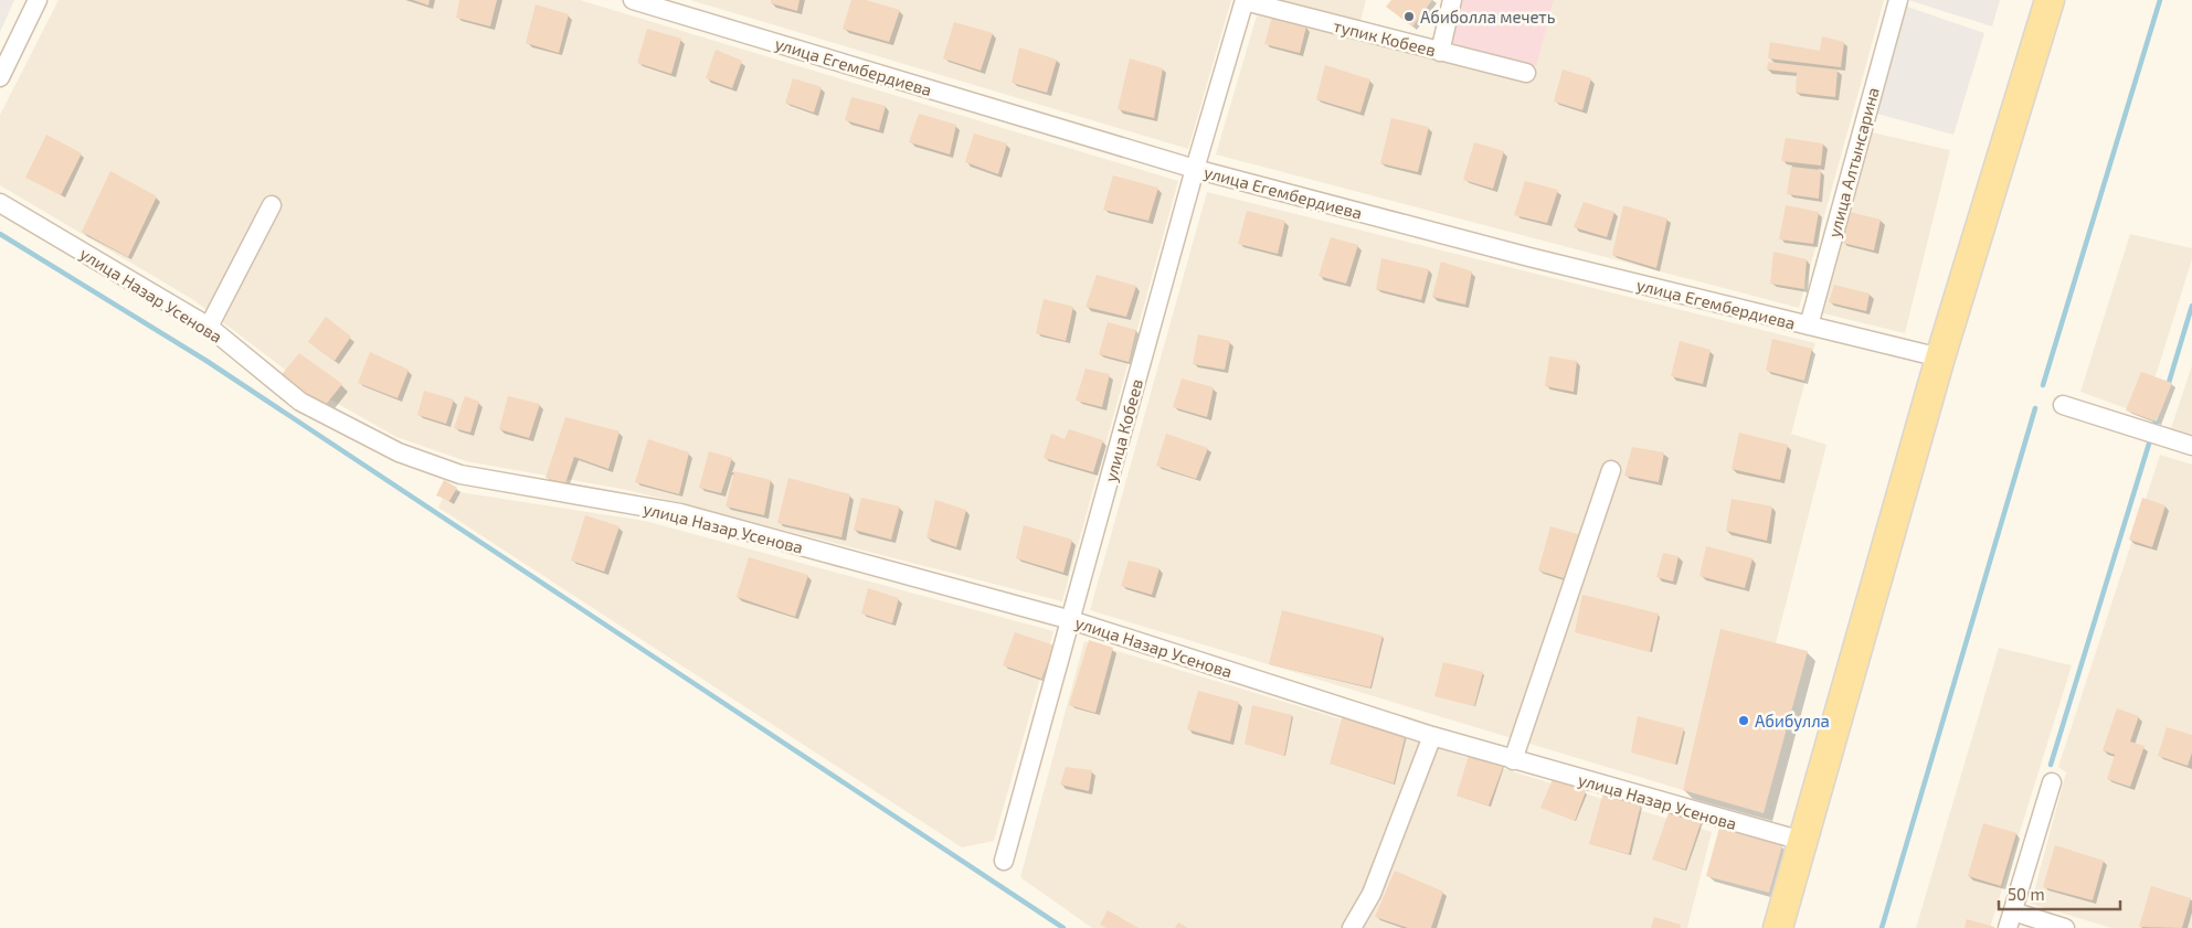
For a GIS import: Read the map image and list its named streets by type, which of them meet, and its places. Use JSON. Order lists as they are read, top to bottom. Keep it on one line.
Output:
{"streets":{"street":["тупик Кобеев","улица Егембердиева","улица Алтынсарина","улица Назар Усенова","улица Кобеев"]},"crossings":[["тупик Кобеев","улица Кобеев"],["улица Егембердиева","улица Алтынсарина"],["улица Егембердиева","улица Кобеев"],["улица Назар Усенова","улица Кобеев"]],"places":["Абиболла мечеть","Абибулла"],"scale_bar":"50 m"}
